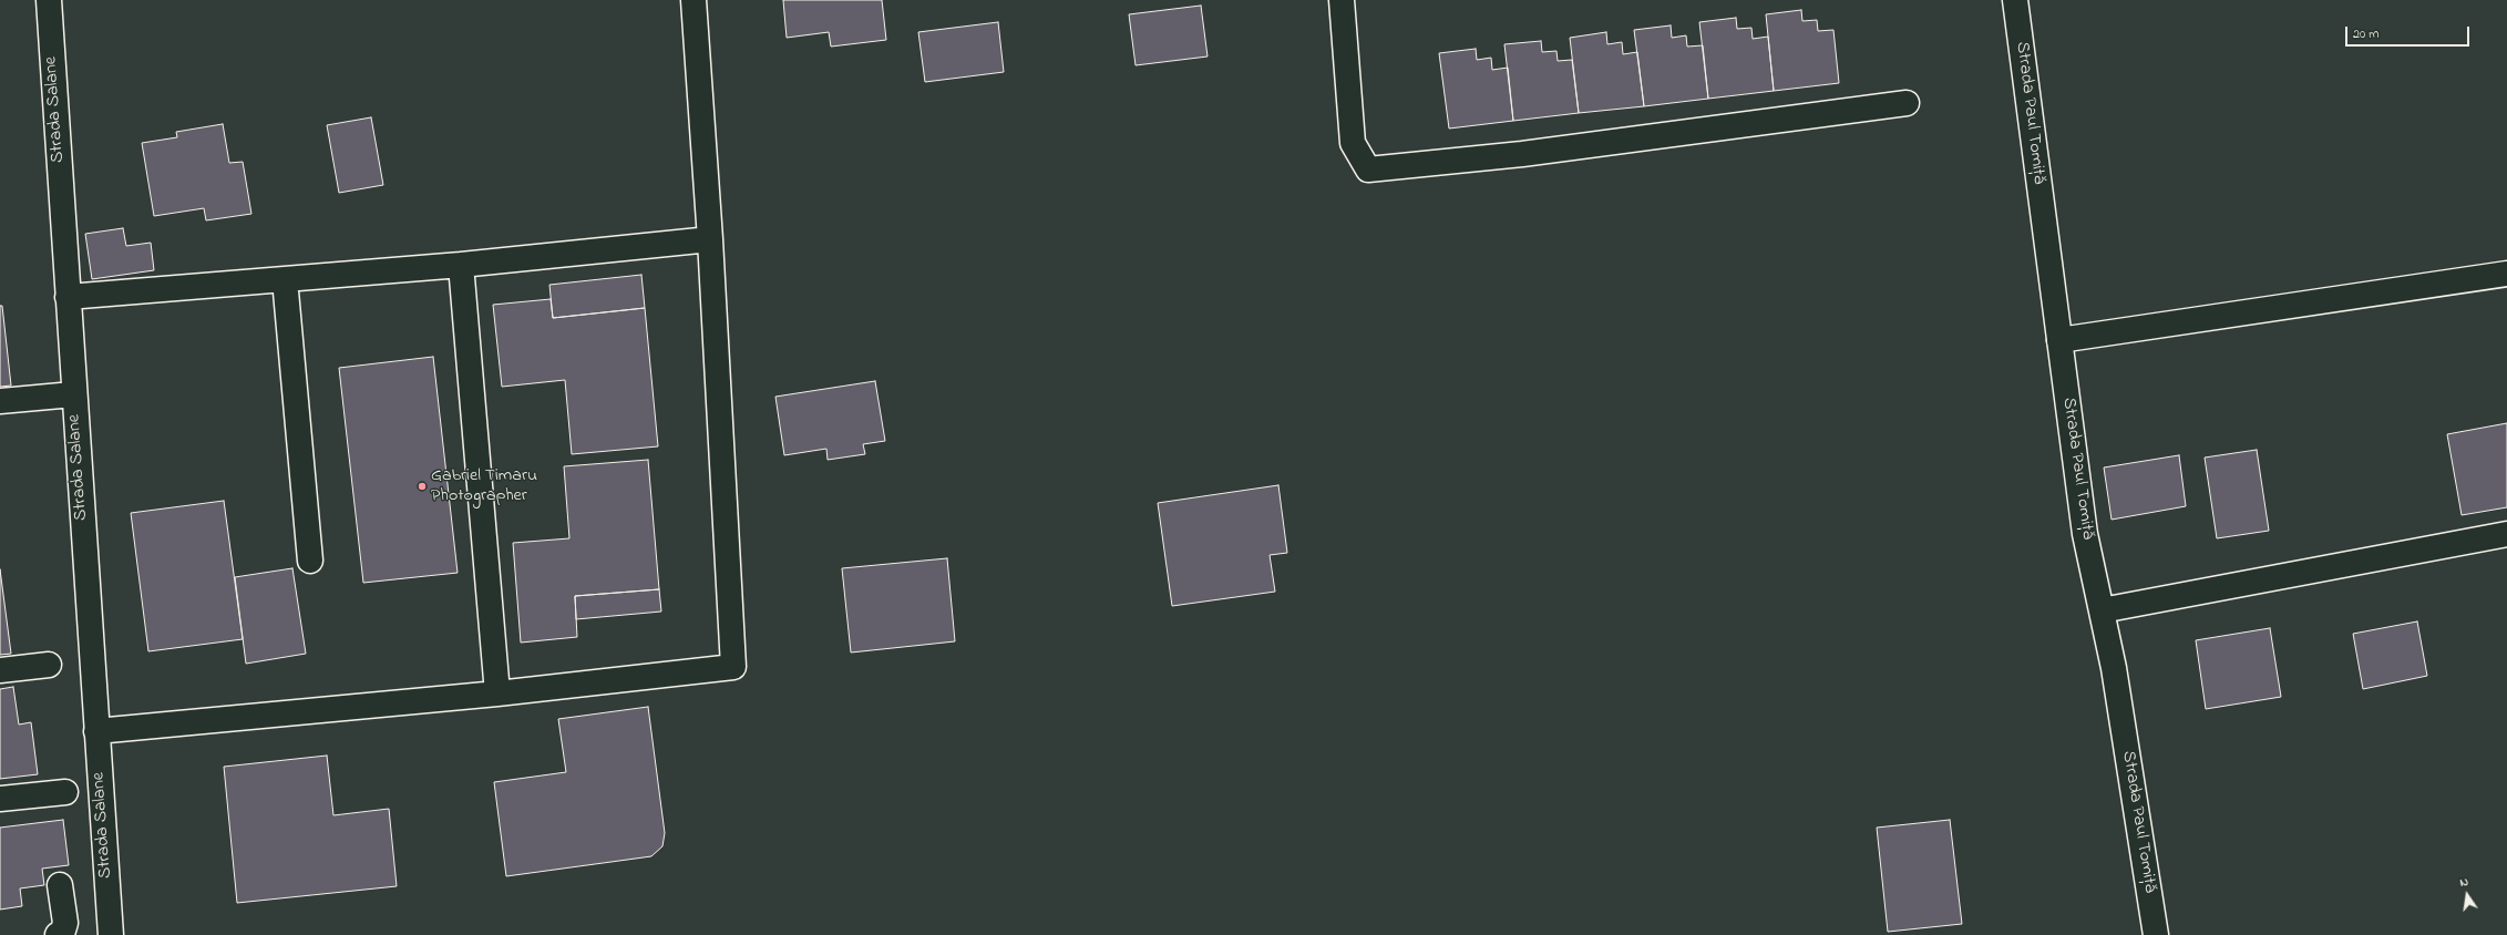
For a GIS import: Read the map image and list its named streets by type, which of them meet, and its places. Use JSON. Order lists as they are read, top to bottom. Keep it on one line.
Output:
{"streets":{"street":["Strada Salane","Strada Paul Tomiță"]},"places":["Gabriel Timaru Photographer"],"scale_bar":"20 m","north":"top"}
